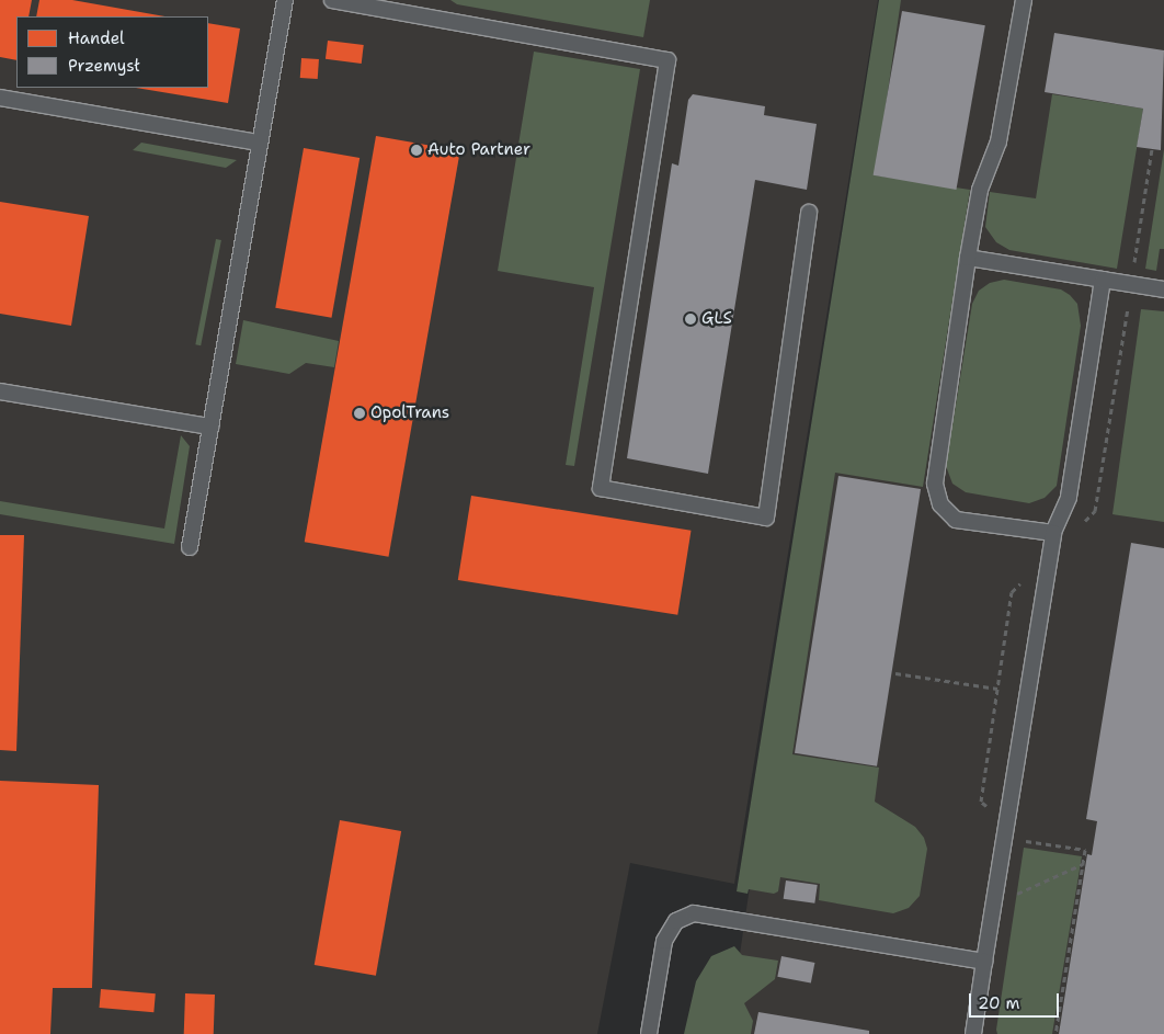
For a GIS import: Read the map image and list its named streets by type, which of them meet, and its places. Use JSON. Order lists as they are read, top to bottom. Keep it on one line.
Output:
{"places":["Auto Partner","GLS","OpolTrans"],"legend":["Handel","Przemysł"],"scale_bar":"20 m"}
